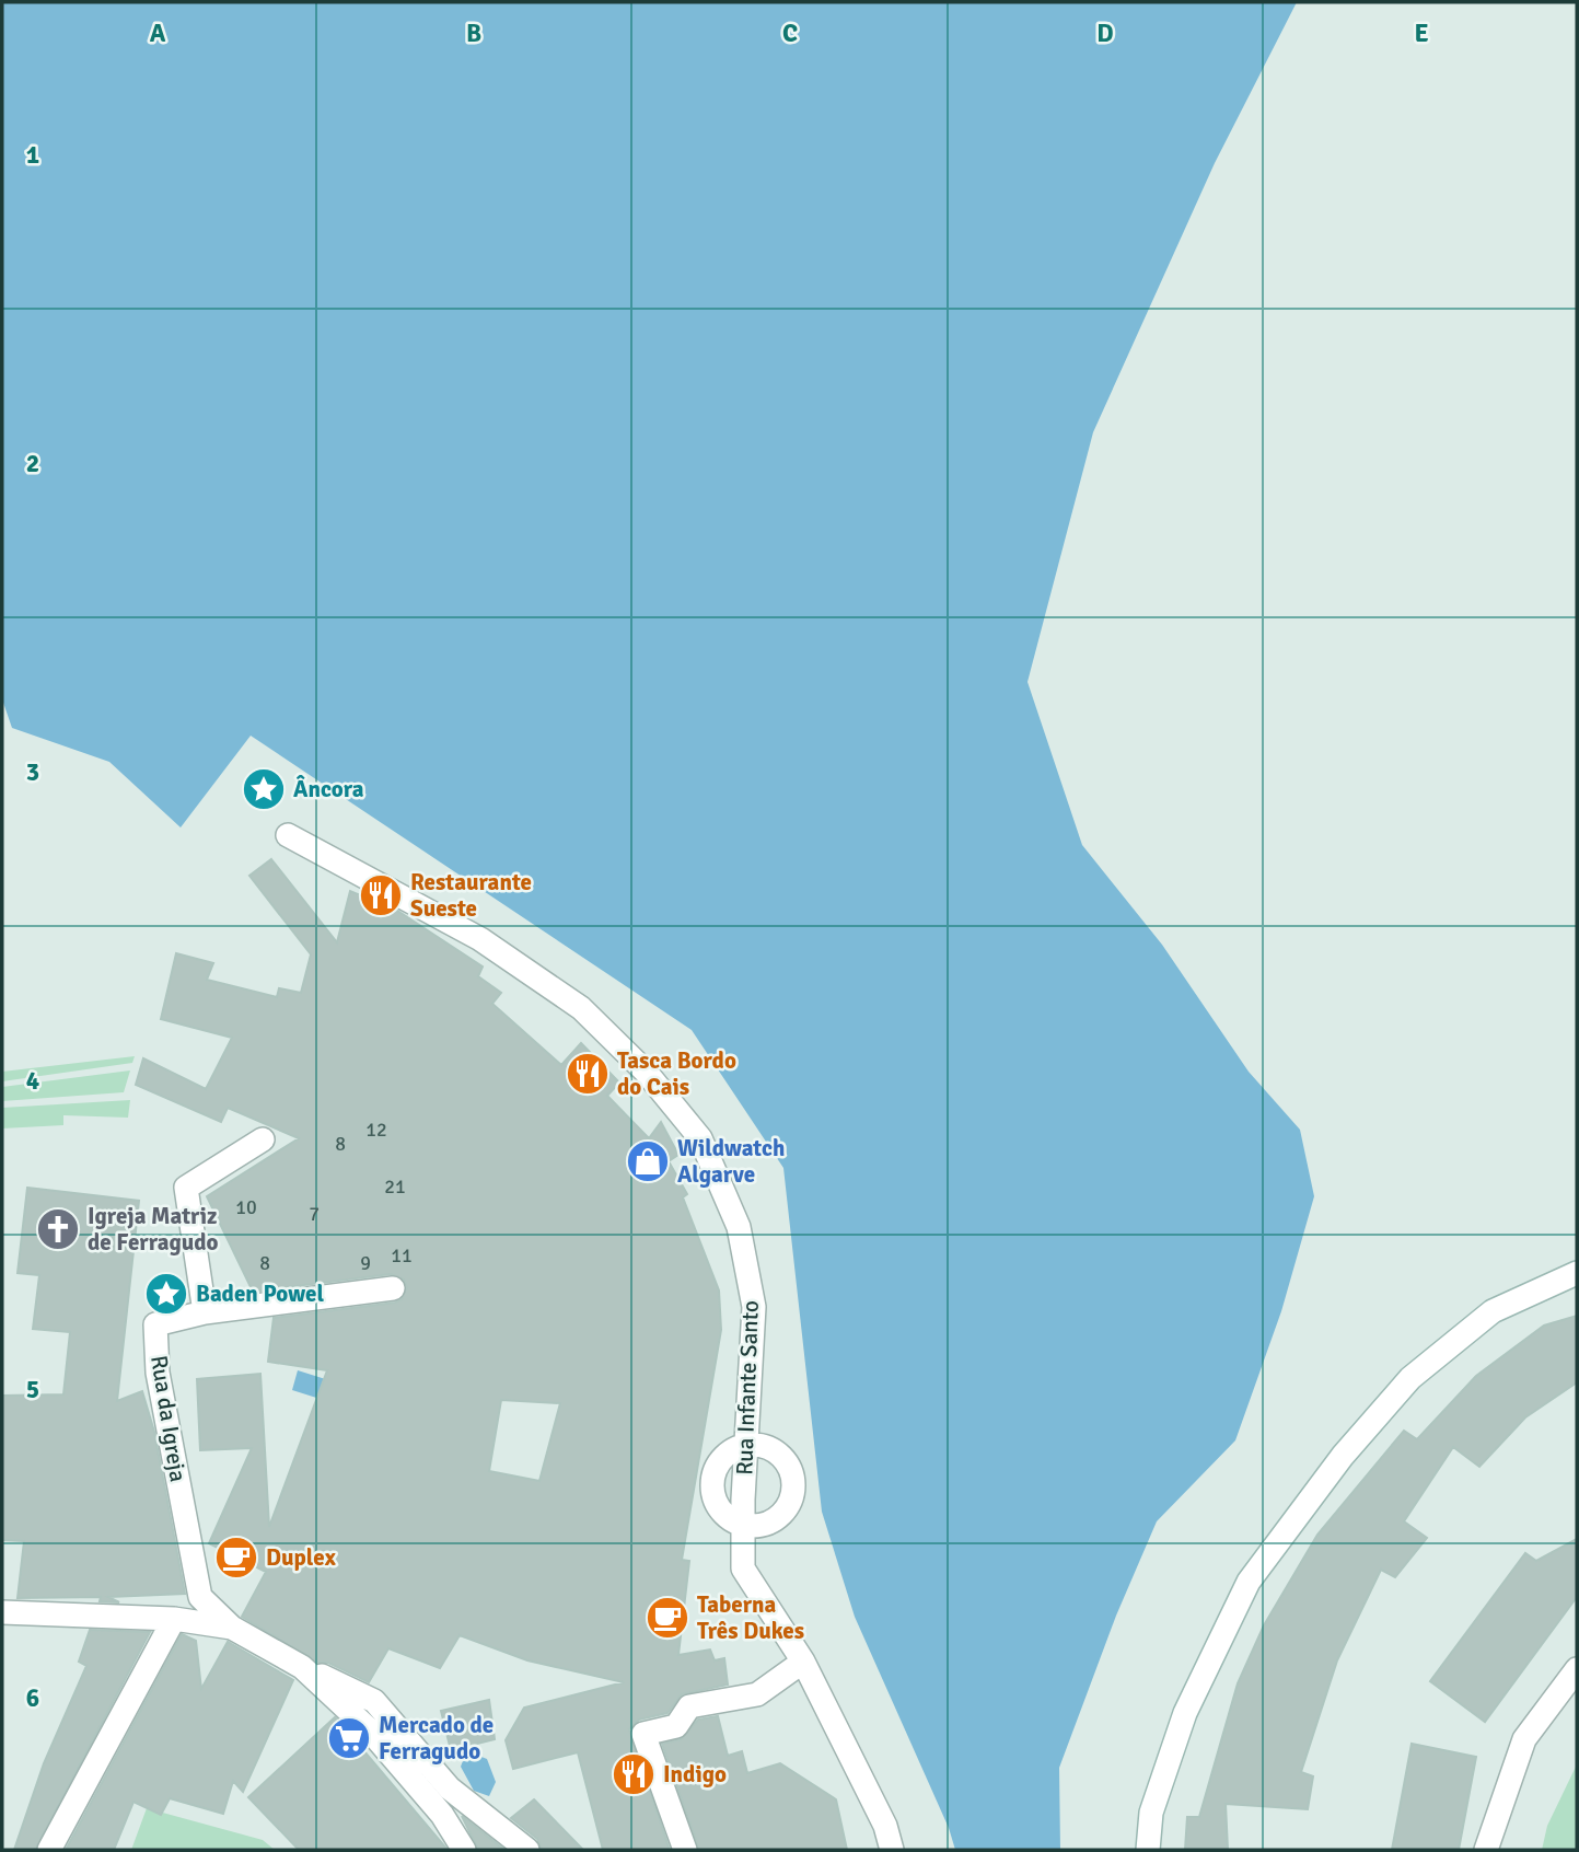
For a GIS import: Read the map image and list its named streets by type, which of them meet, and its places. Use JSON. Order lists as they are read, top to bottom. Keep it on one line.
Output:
{"streets":{"street":["Rua Infante Santo","Rua da Igreja"]},"places":{"place":["Âncora","Baden Powel"],"restaurant":["Restaurante Sueste","Tasca Bordo do Cais","Indigo"],"shop":["Wildwatch Algarve"],"church":["Igreja Matriz de Ferragudo"],"cafe":["Duplex","Taberna Três Dukes"],"supermarket":["Mercado de Ferragudo"]},"house_numbers":["12","8","21","10","7","11","8","9"],"grid":{"columns":["A","B","C","D","E"],"rows":["1","2","3","4","5","6"]}}
